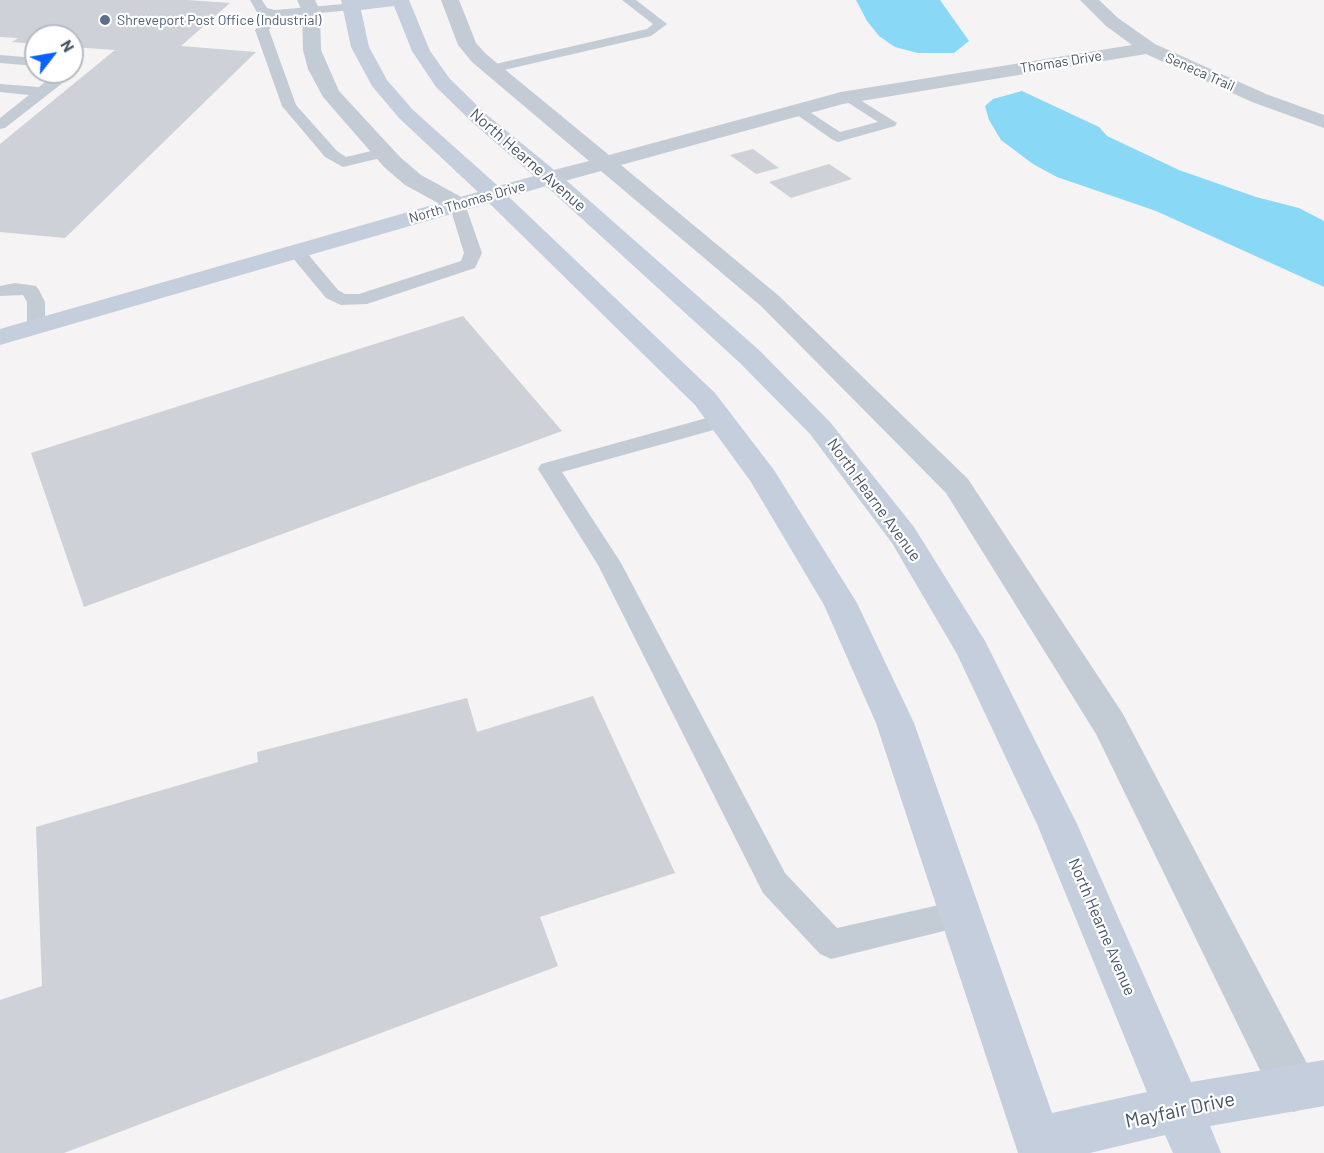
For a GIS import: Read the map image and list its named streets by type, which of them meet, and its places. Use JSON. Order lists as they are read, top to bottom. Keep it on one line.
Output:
{"streets":{"street":["Thomas Drive","Seneca Trail","North Hearne Avenue","North Thomas Drive","Mayfair Drive"]},"crossings":[["Thomas Drive","Seneca Trail"],["Thomas Drive","North Thomas Drive"],["North Hearne Avenue","North Thomas Drive"],["North Hearne Avenue","Mayfair Drive"]],"places":["Shreveport Post Office (Industrial)"],"north":"top right"}
